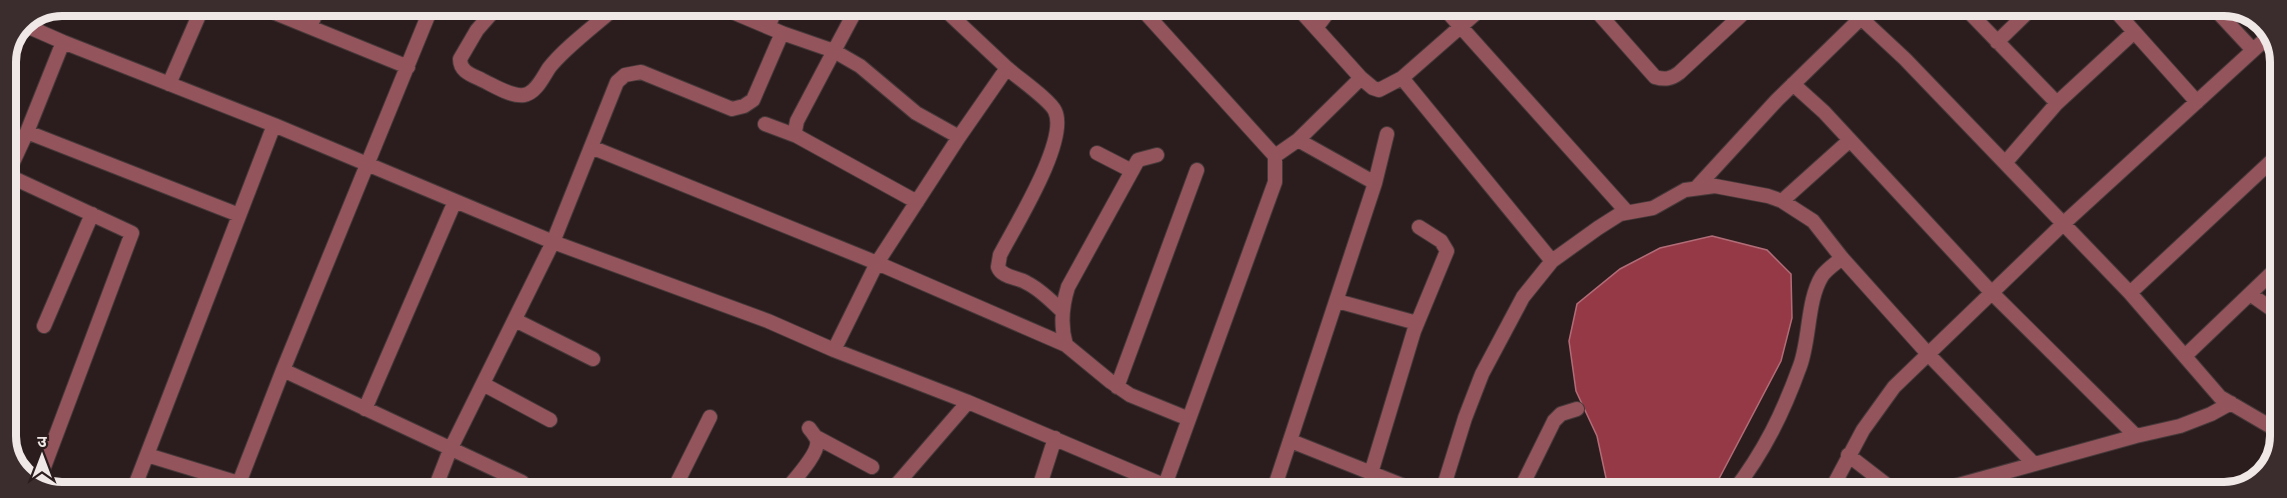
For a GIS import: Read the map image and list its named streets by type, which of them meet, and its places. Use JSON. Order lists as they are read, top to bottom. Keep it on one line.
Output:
{"north":"top"}
